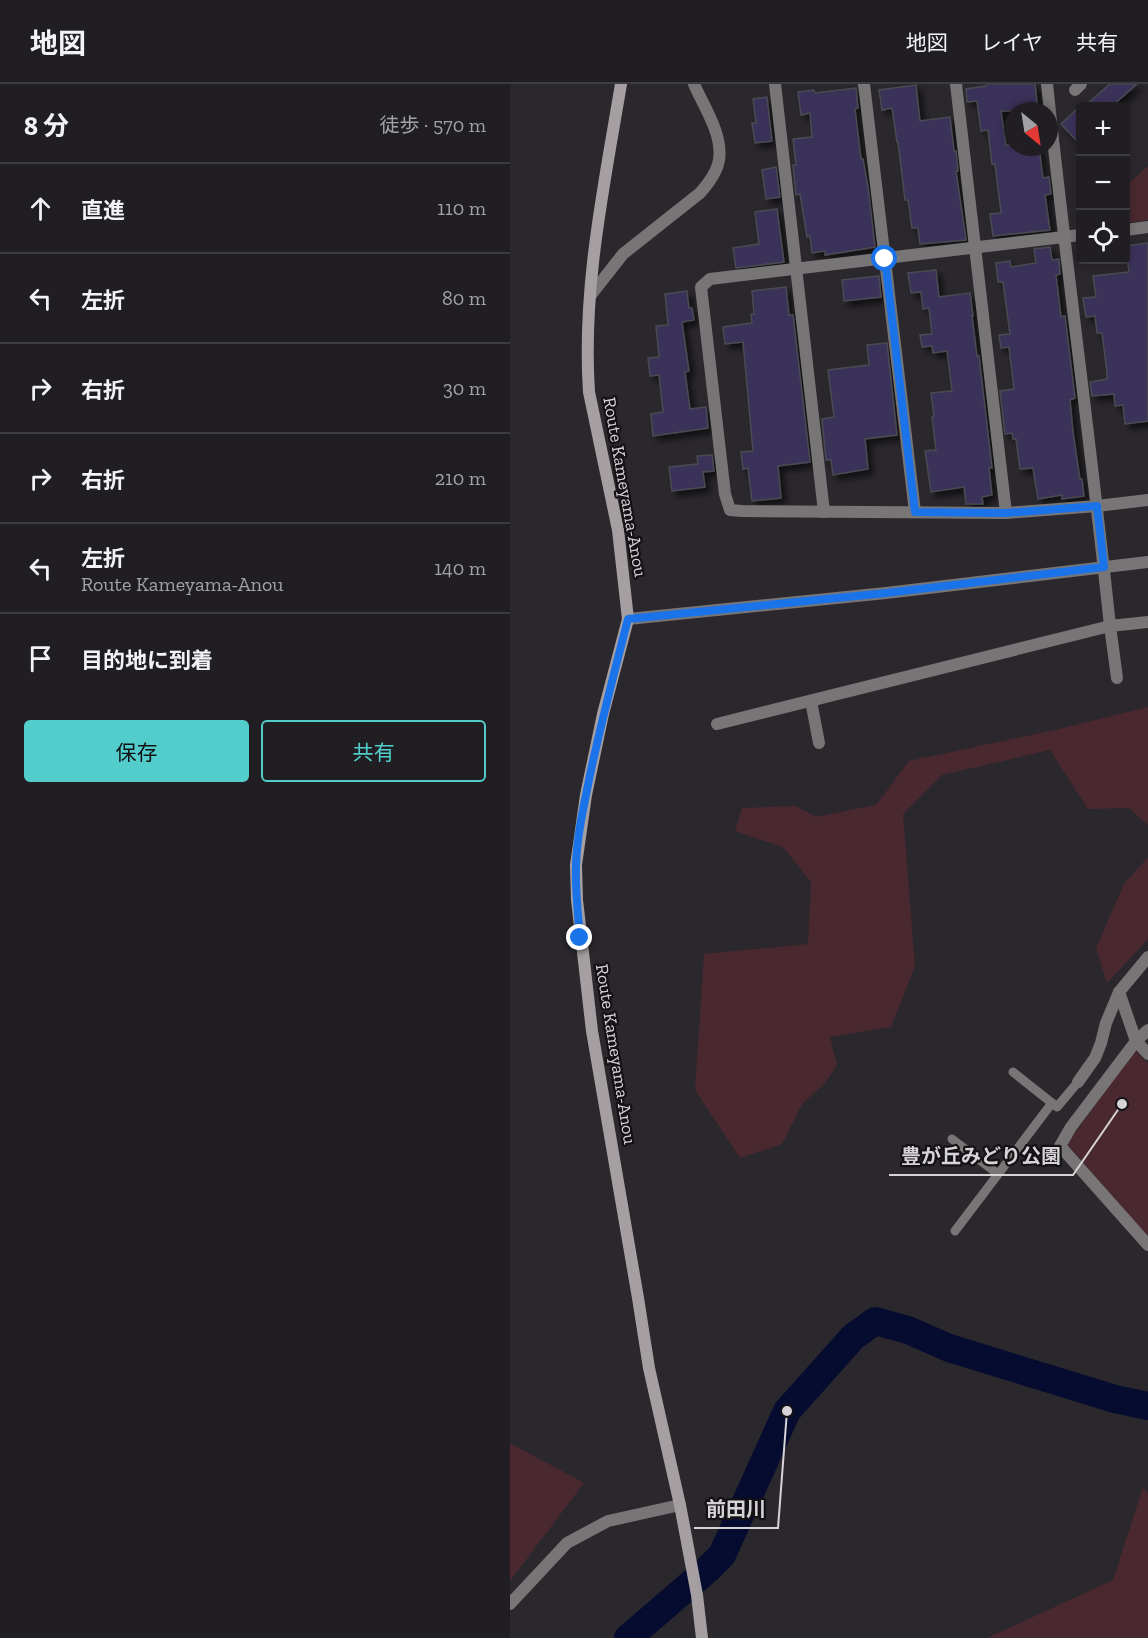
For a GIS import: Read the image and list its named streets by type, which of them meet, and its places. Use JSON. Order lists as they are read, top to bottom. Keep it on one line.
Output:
{"streets":{"main road":["Route Kameyama-Anou"]},"places":["豊が丘みどり公園","前田川"],"north":"bottom right","page":{"header":"地図","nav":["地図","レイヤ","共有"],"heading":["8 分","徒歩 · 570 m"],"map_buttons":["+","−"],"list":[["直進","110 m"],["左折","80 m"],["右折","30 m"],["右折","210 m"],["左折","Route Kameyama-Anou","140 m"],"目的地に到着"],"buttons":["保存","共有"]}}
